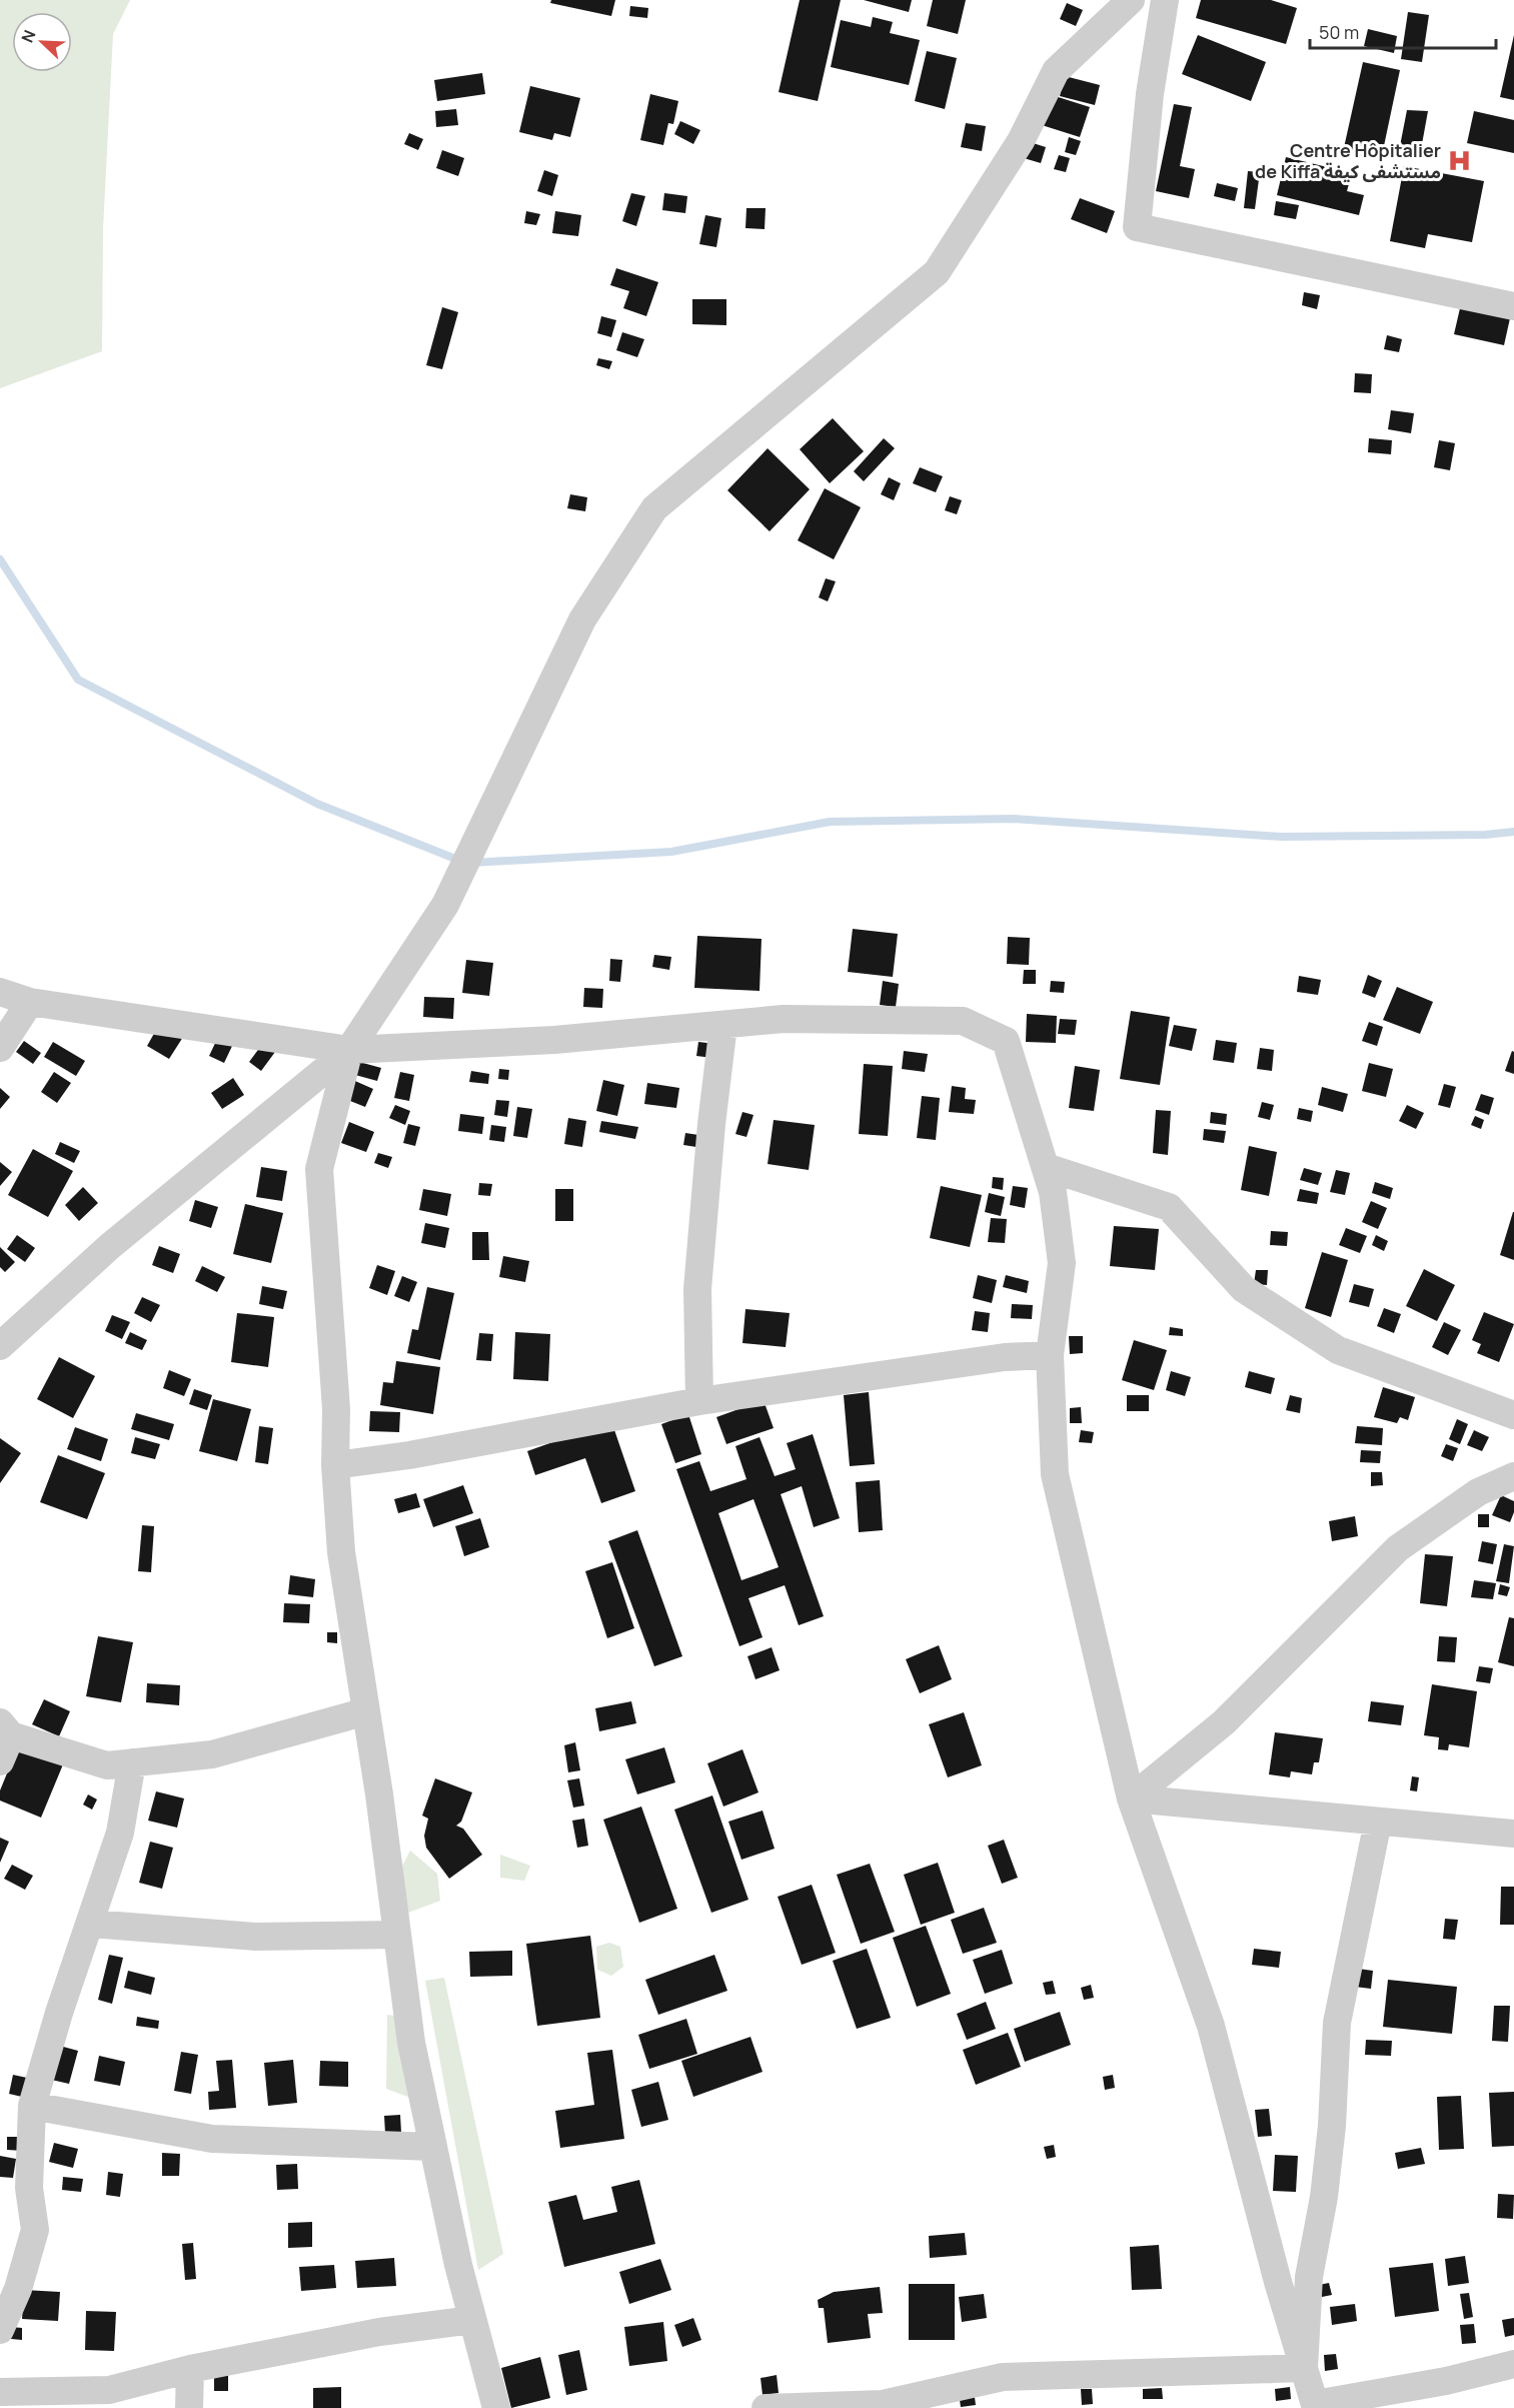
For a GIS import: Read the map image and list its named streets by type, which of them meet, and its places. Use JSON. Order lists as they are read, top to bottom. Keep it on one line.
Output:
{"places":{"hospital":["Centre Hôpitalier de Kiffa مستشفى كيفة"]},"scale_bar":"50 m","north":"top left"}
